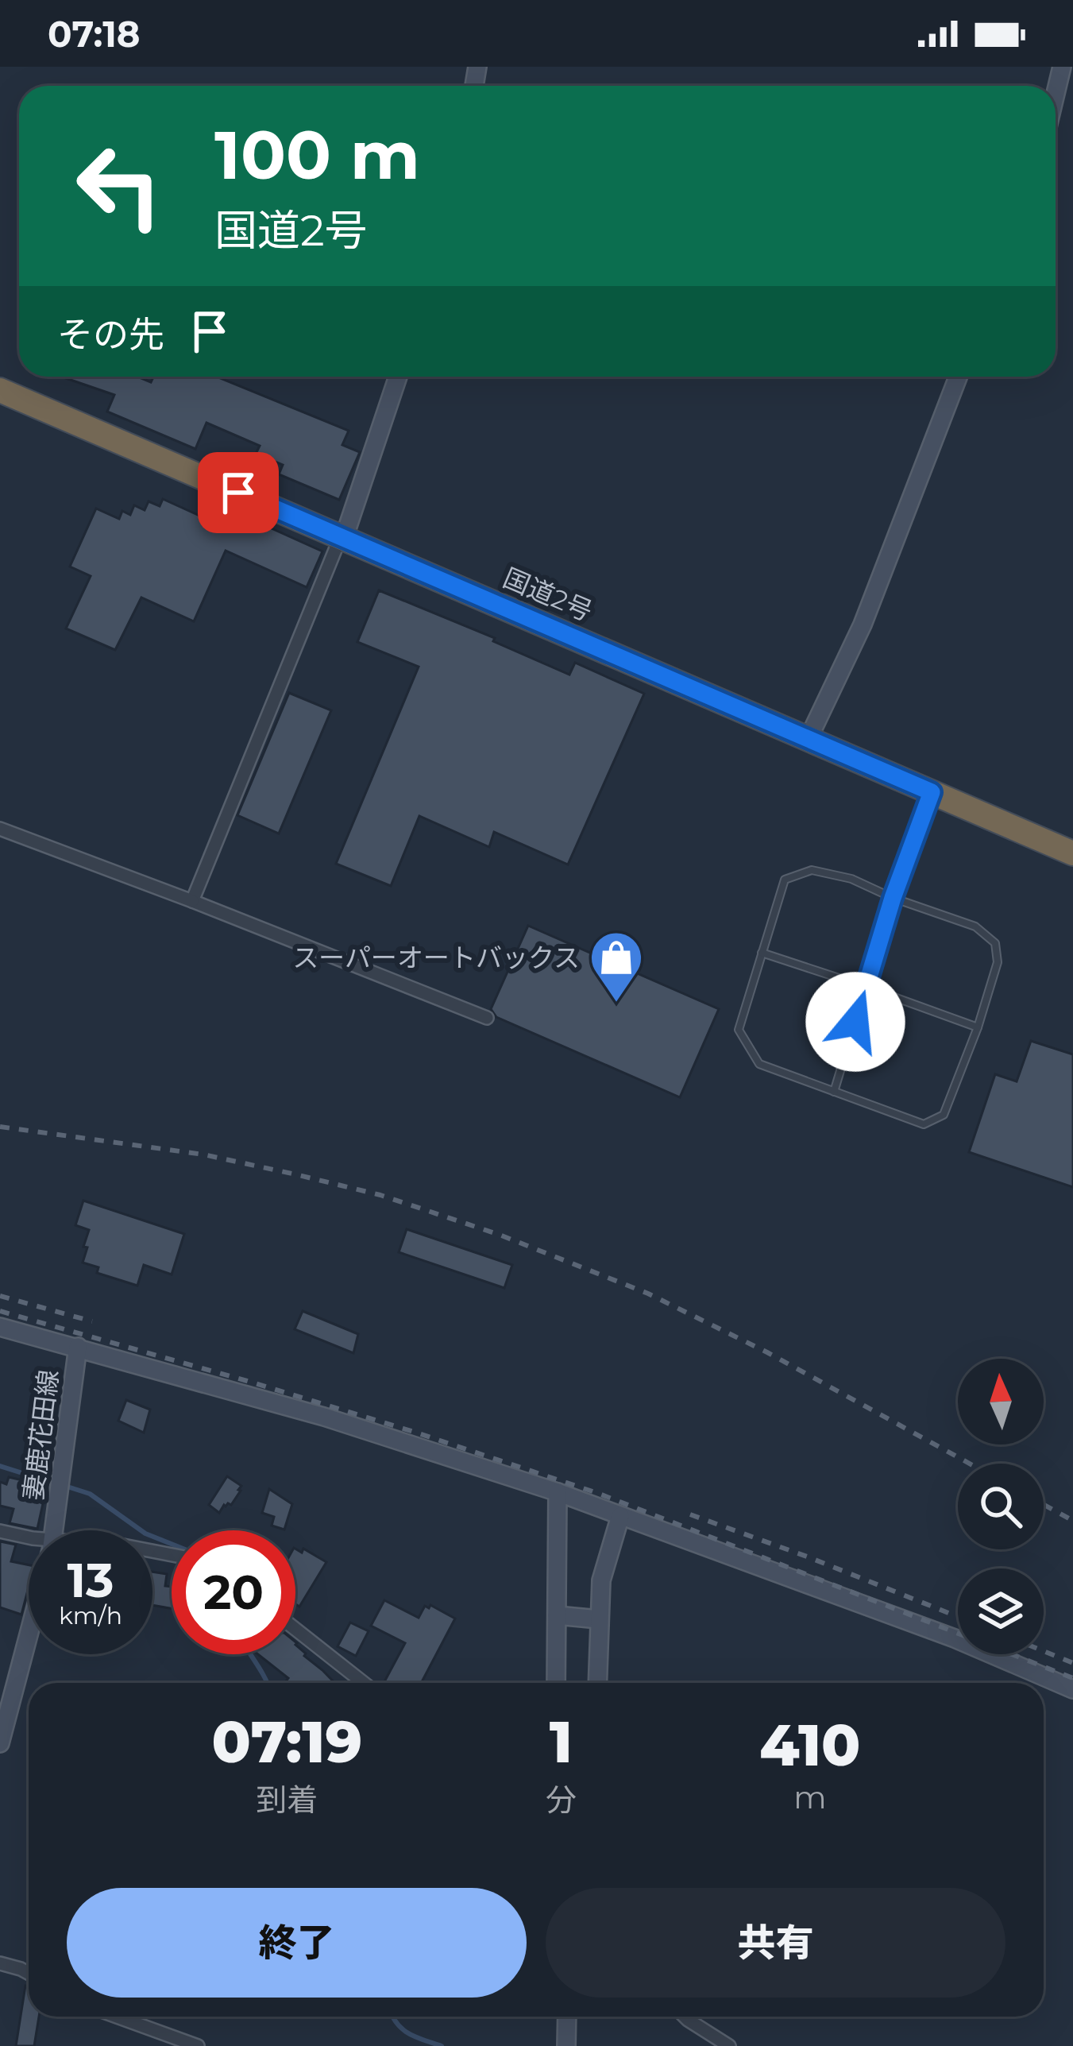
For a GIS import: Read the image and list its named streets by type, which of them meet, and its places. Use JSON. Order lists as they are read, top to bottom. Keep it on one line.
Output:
{"streets":{"highway":["国道2号"],"street":["妻鹿花田線"]},"places":{"shop":["スーパーオートバックス"]},"north":"top","page":{"status":"07:18","turn":["100 m","国道2号"],"then":"その先","speed":"13 km/h","limit":"20","eta":["07:19","到着","1","分","410","m"],"buttons":["終了","共有"]}}
